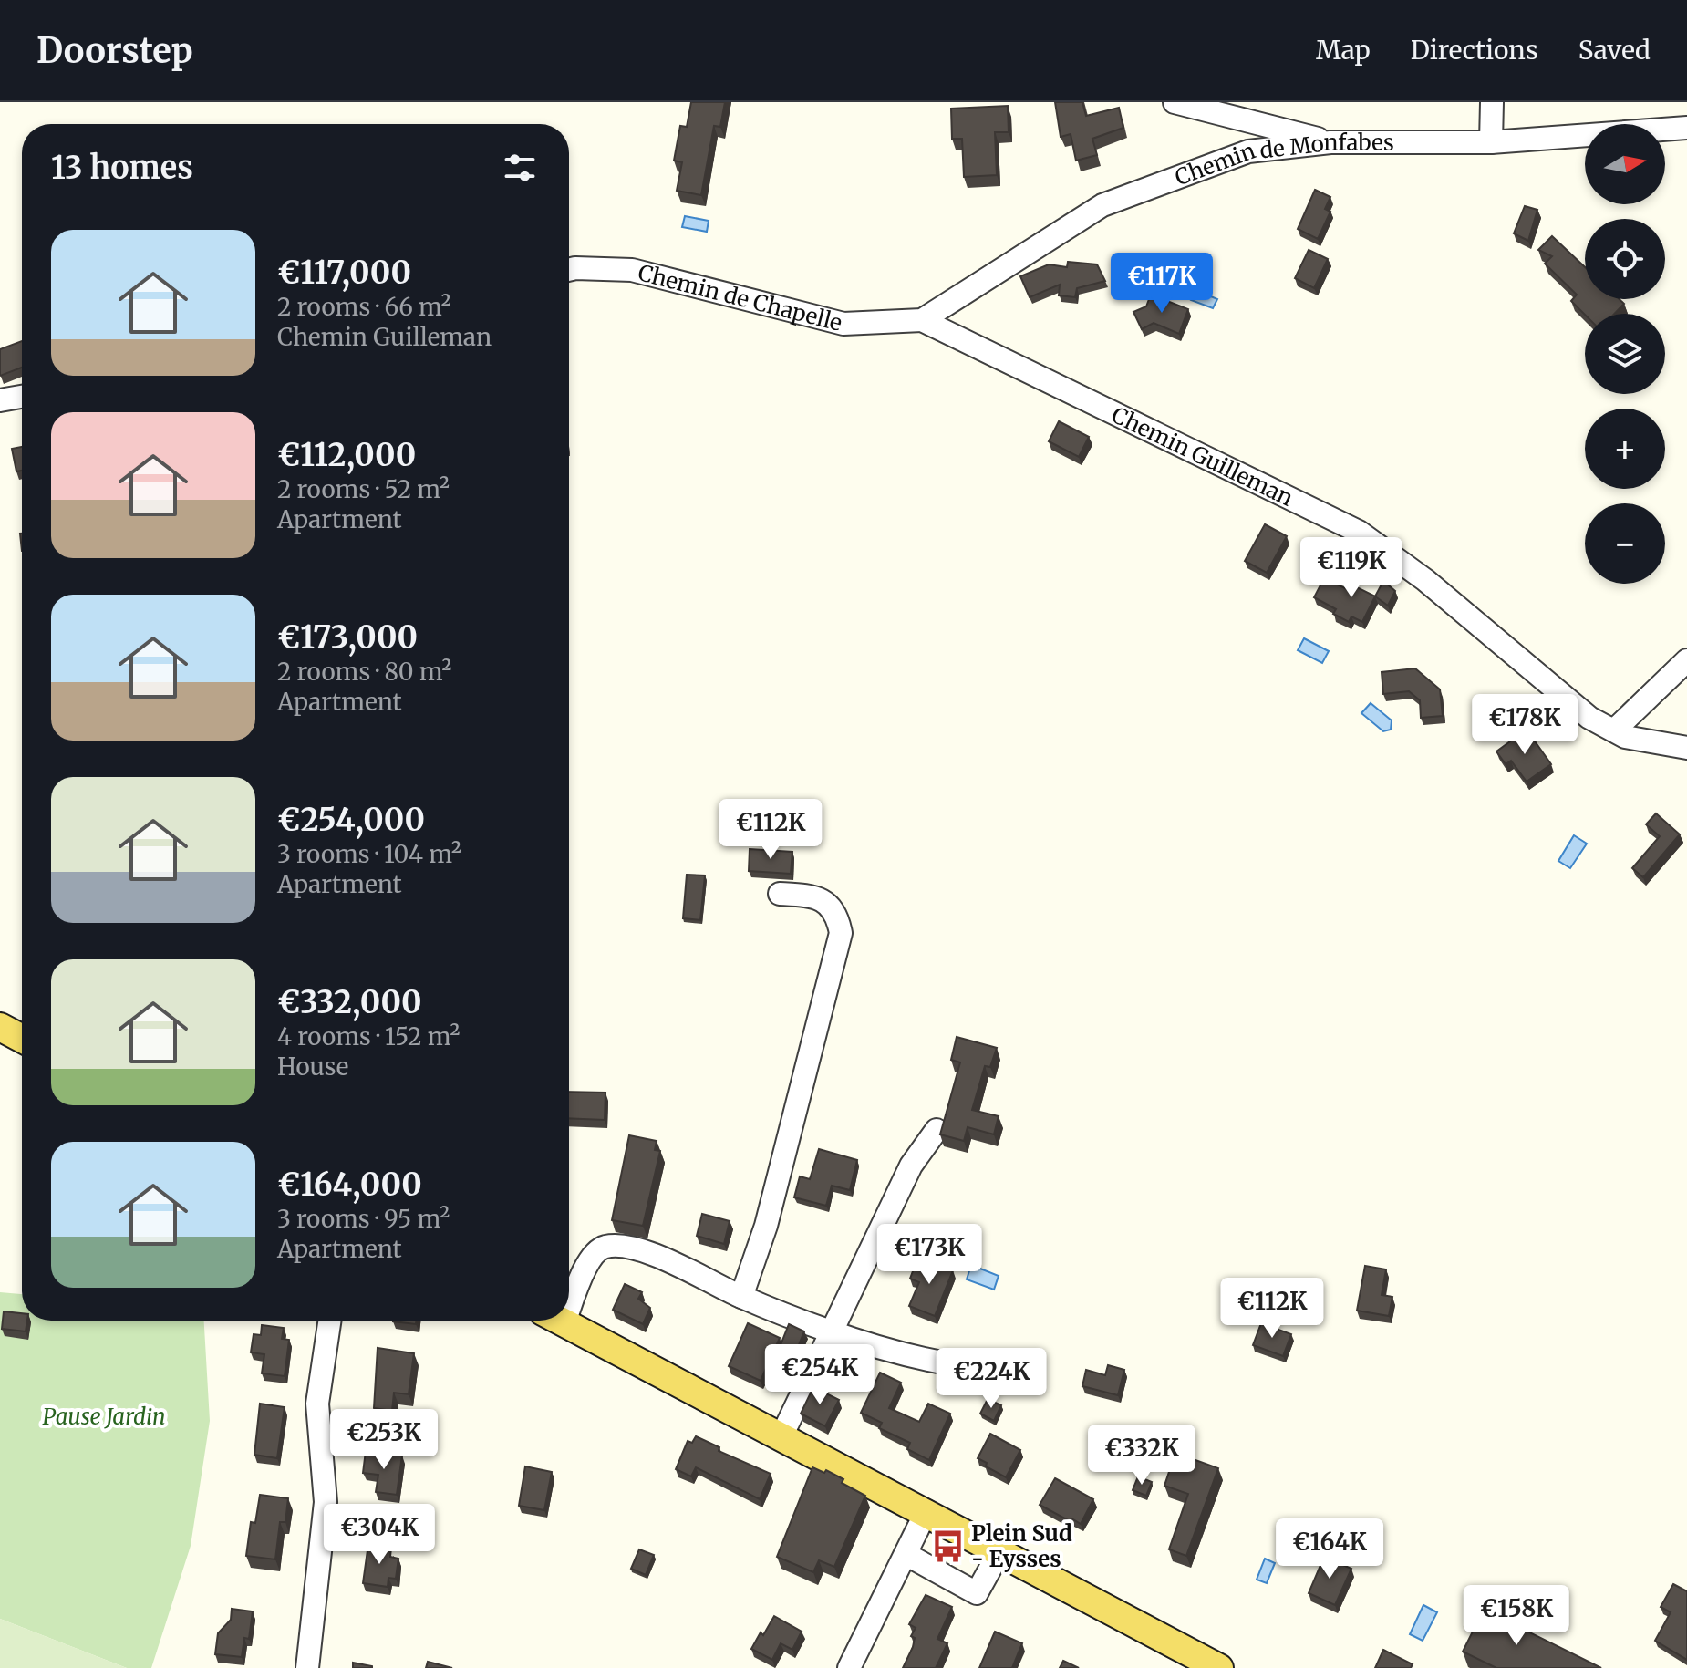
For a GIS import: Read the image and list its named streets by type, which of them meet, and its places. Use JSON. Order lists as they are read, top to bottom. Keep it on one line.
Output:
{"streets":{"street":["Chemin de Monfabes","Chemin de Chapelle","Chemin Guilleman"]},"crossings":[["Chemin de Monfabes","Chemin de Chapelle"],["Chemin de Monfabes","Chemin Guilleman"],["Chemin de Chapelle","Chemin Guilleman"]],"parks":["Pause Jardin"],"places":{"bus stop":["Plein Sud - Eysses"]},"north":"right","page":{"header":"Doorstep","nav":["Map","Directions","Saved"],"map_buttons":["+","−"],"heading":"13 homes","list":[{"name":"€117,000","note":"2 rooms · 66 m² · Chemin Guilleman"},{"name":"€112,000","note":"2 rooms · 52 m² · Apartment"},{"name":"€173,000","note":"2 rooms · 80 m² · Apartment"},{"name":"€254,000","note":"3 rooms · 104 m² · Apartment"},{"name":"€332,000","note":"4 rooms · 152 m² · House"},{"name":"€164,000","note":"3 rooms · 95 m² · Apartment"}],"price":["€117K","€119K","€178K","€112K","€173K","€112K","€254K","€224K","€253K","€332K","€304K","€164K","€158K"]}}
